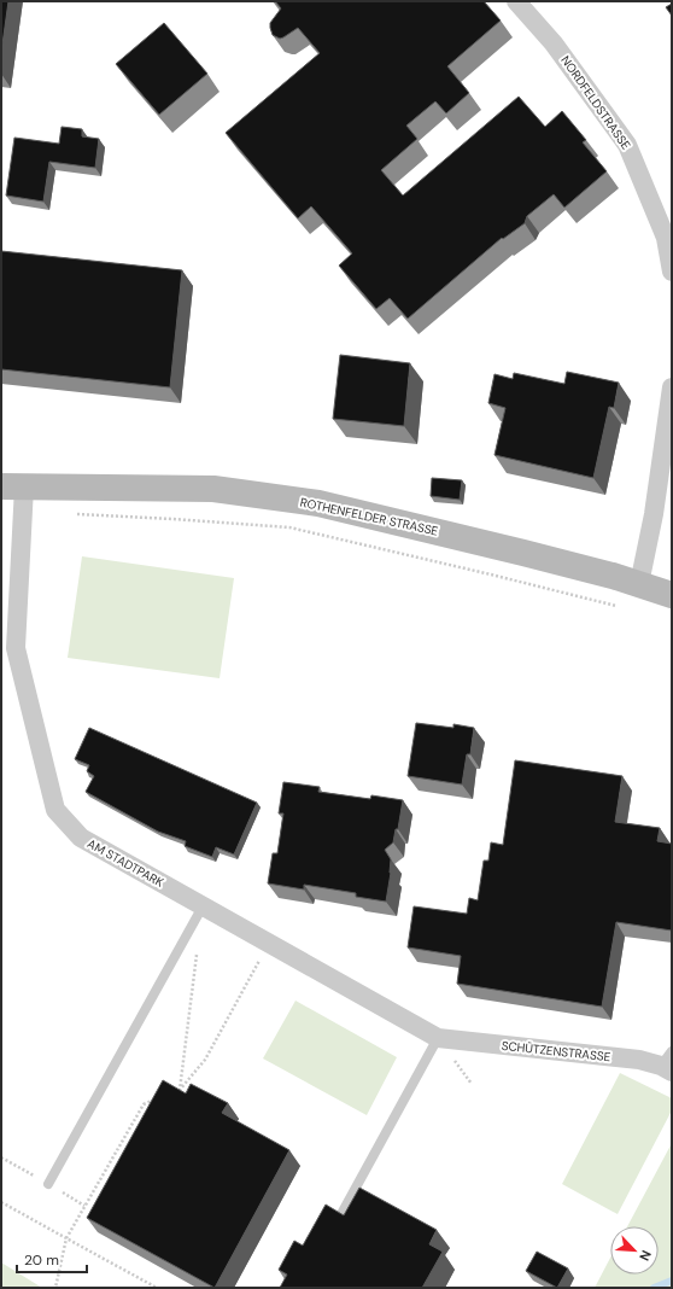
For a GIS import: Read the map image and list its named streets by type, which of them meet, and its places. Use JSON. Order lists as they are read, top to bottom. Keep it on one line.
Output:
{"streets":{"main road":["ROTHENFELDER STRASSE"],"street":["NORDFELDSTRASSE","AM STADTPARK","SCHÜTZENSTRASSE"]},"crossings":[["ROTHENFELDER STRASSE","AM STADTPARK"],["AM STADTPARK","SCHÜTZENSTRASSE"]],"scale_bar":"20 m","north":"bottom right"}
